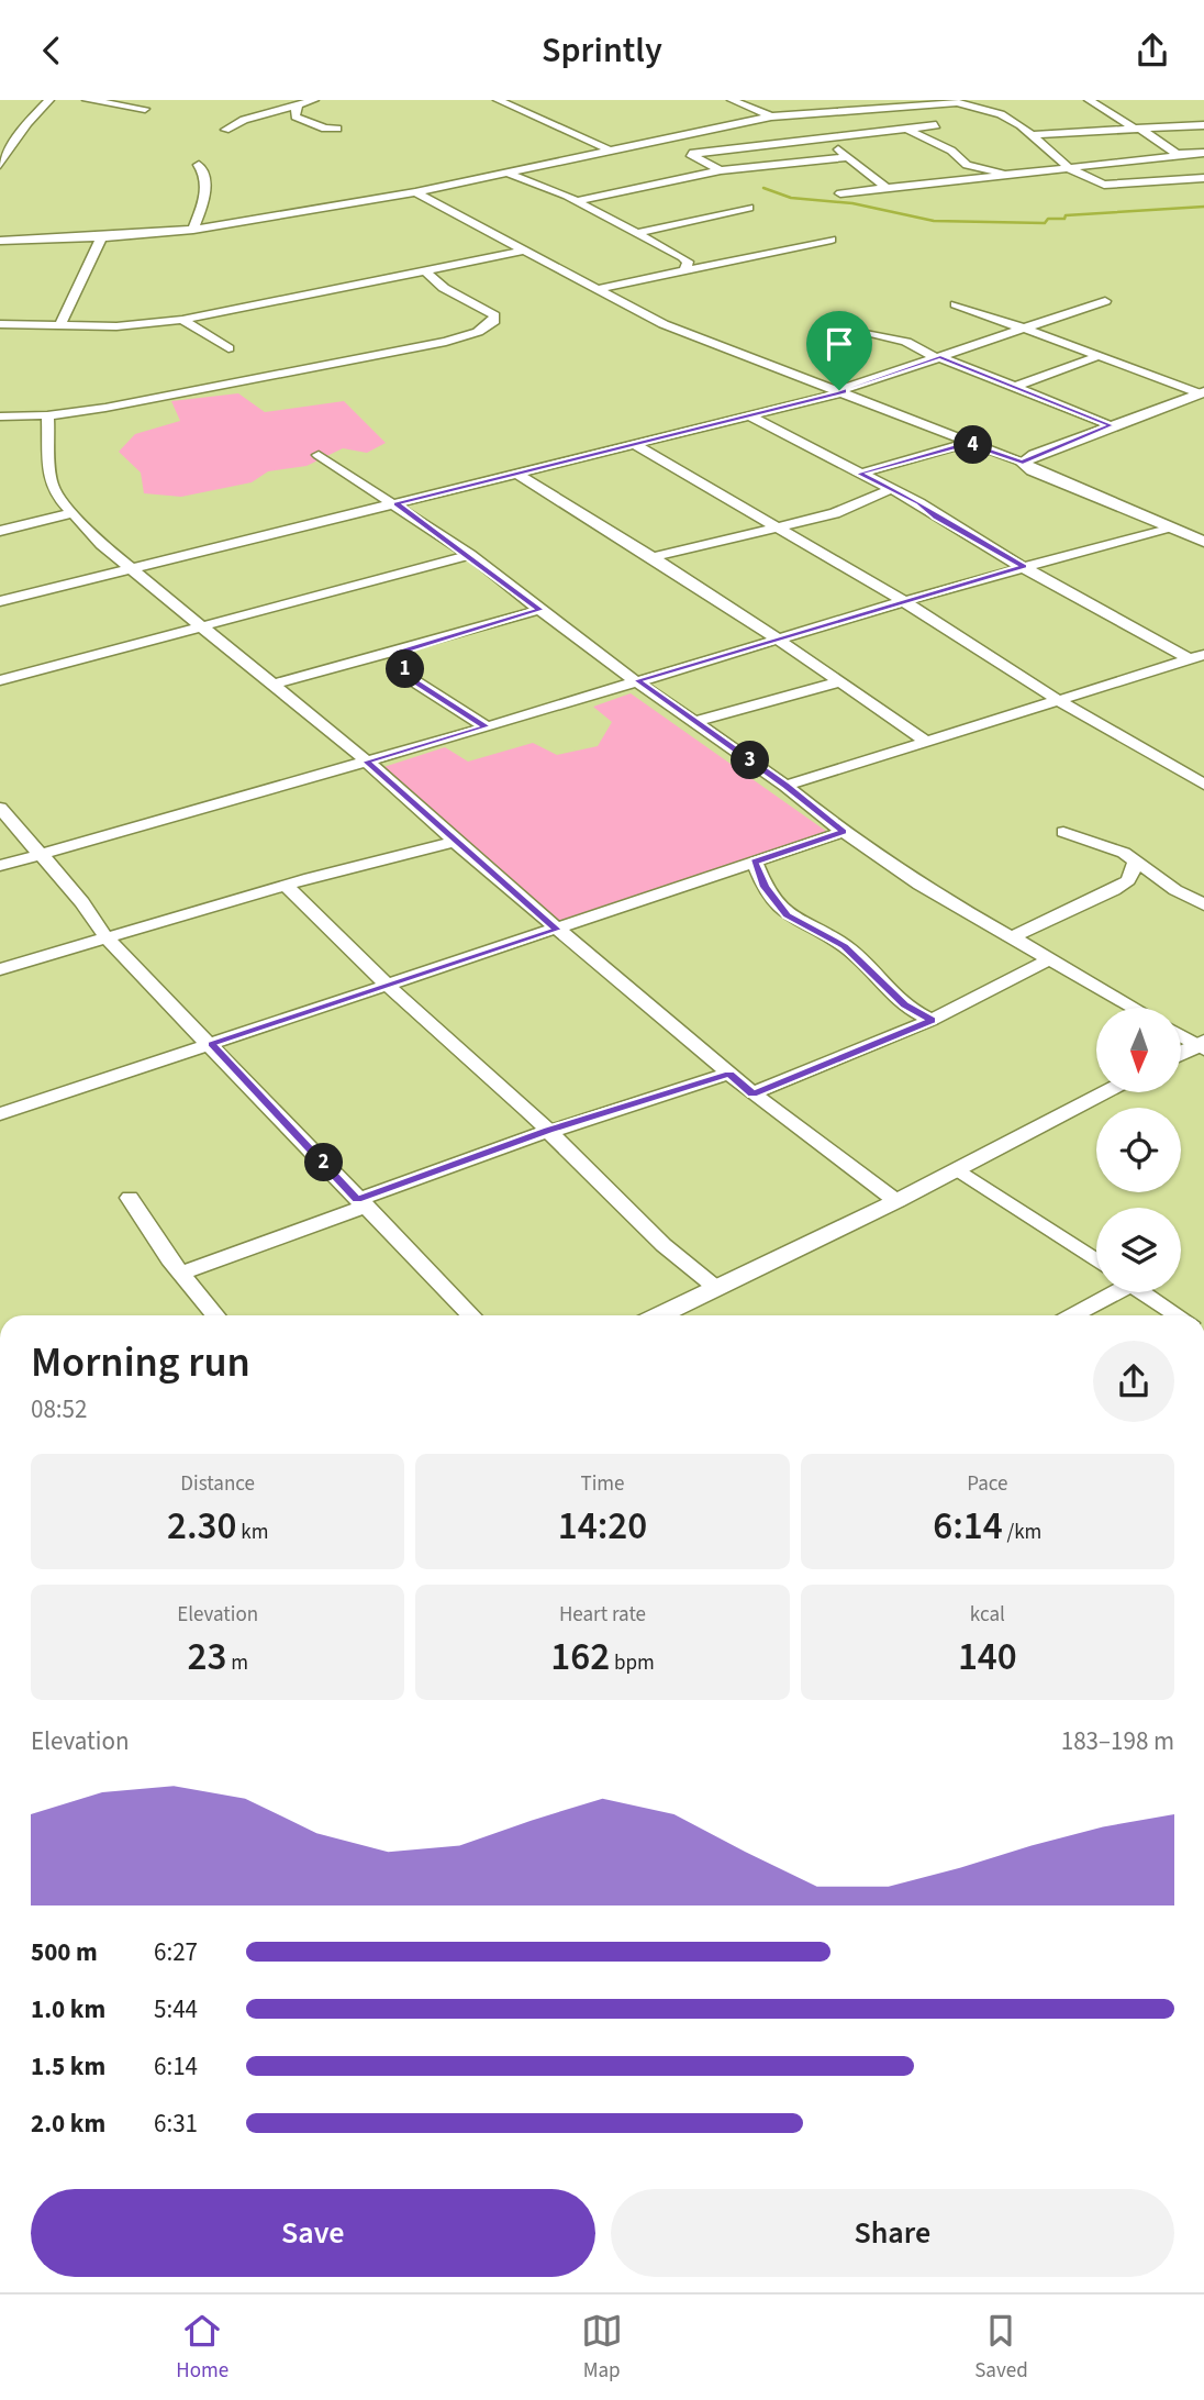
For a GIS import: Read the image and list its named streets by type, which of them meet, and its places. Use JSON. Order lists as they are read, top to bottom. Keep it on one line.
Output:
{"north":"bottom","page":{"header":"Sprintly","pins":["4","1","3","2"],"heading":["Morning run","08:52"],"stats":[["Distance","2.30 km"],["Time","14:20"],["Pace","6:14 /km"],["Elevation","23 m"],["Heart rate","162 bpm"],["kcal","140"]],"chart":["Elevation","183–198 m"],"list":[{"name":"500 m","note":"6:27"},{"name":"1.0 km","note":"5:44"},{"name":"1.5 km","note":"6:14"},{"name":"2.0 km","note":"6:31"}],"buttons":["Save","Share"],"tabs":["Home","Map","Saved"]}}
